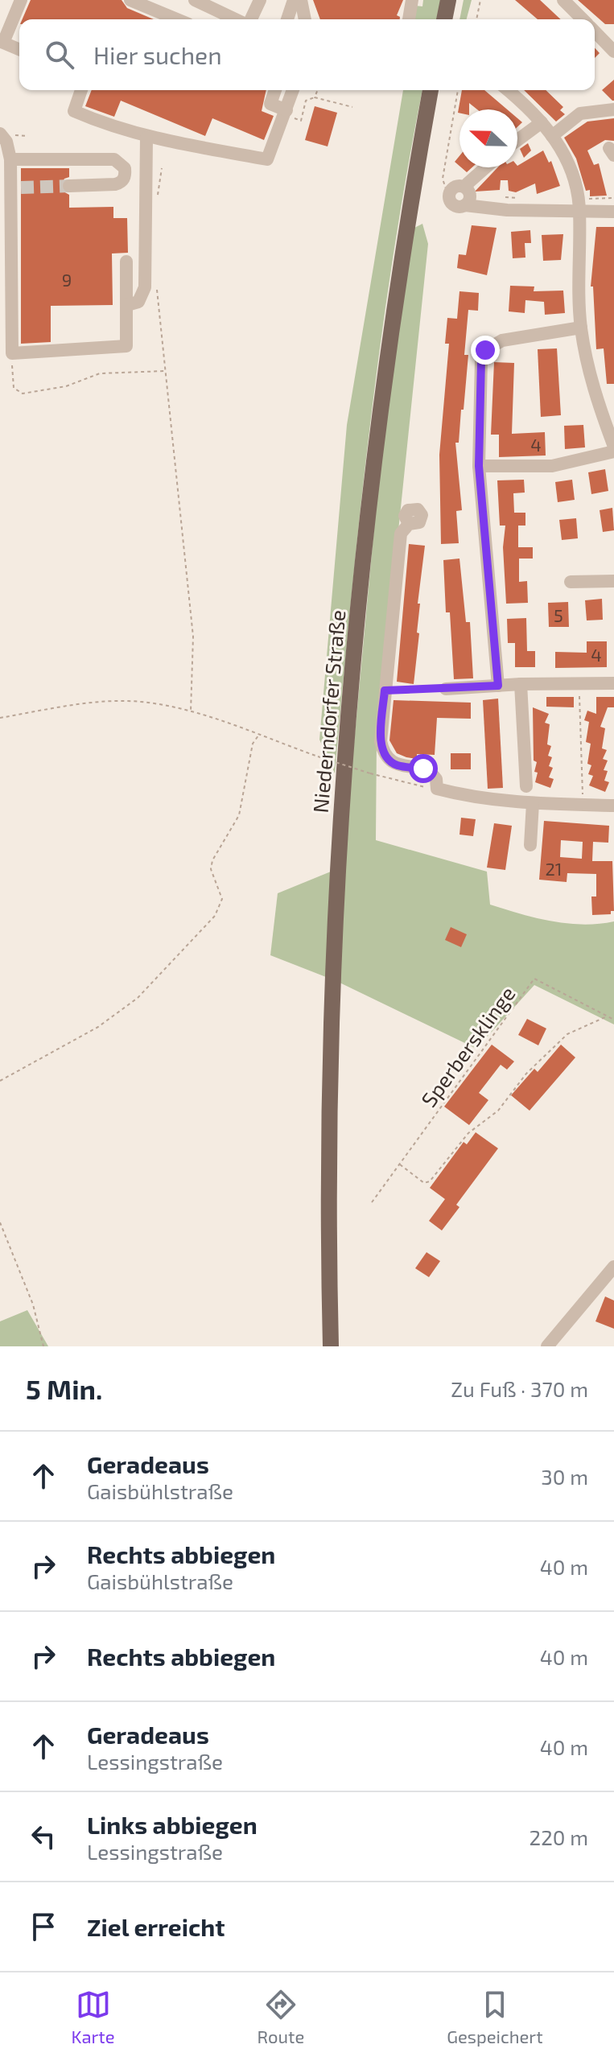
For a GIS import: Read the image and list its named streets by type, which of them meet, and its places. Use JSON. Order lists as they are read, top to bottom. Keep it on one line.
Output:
{"streets":{"main road":["Niederndorfer Straße"],"path":["Sperbersklinge"]},"house_numbers":["9","4","5","4","21"],"north":"left","page":{"search":"Hier suchen","heading":["5 Min.","Zu Fuß · 370 m"],"list":[["Geradeaus","Gaisbühlstraße","30 m"],["Rechts abbiegen","Gaisbühlstraße","40 m"],["Rechts abbiegen","40 m"],["Geradeaus","Lessingstraße","40 m"],["Links abbiegen","Lessingstraße","220 m"],"Ziel erreicht"],"nav":["Karte","Route","Gespeichert"]}}
